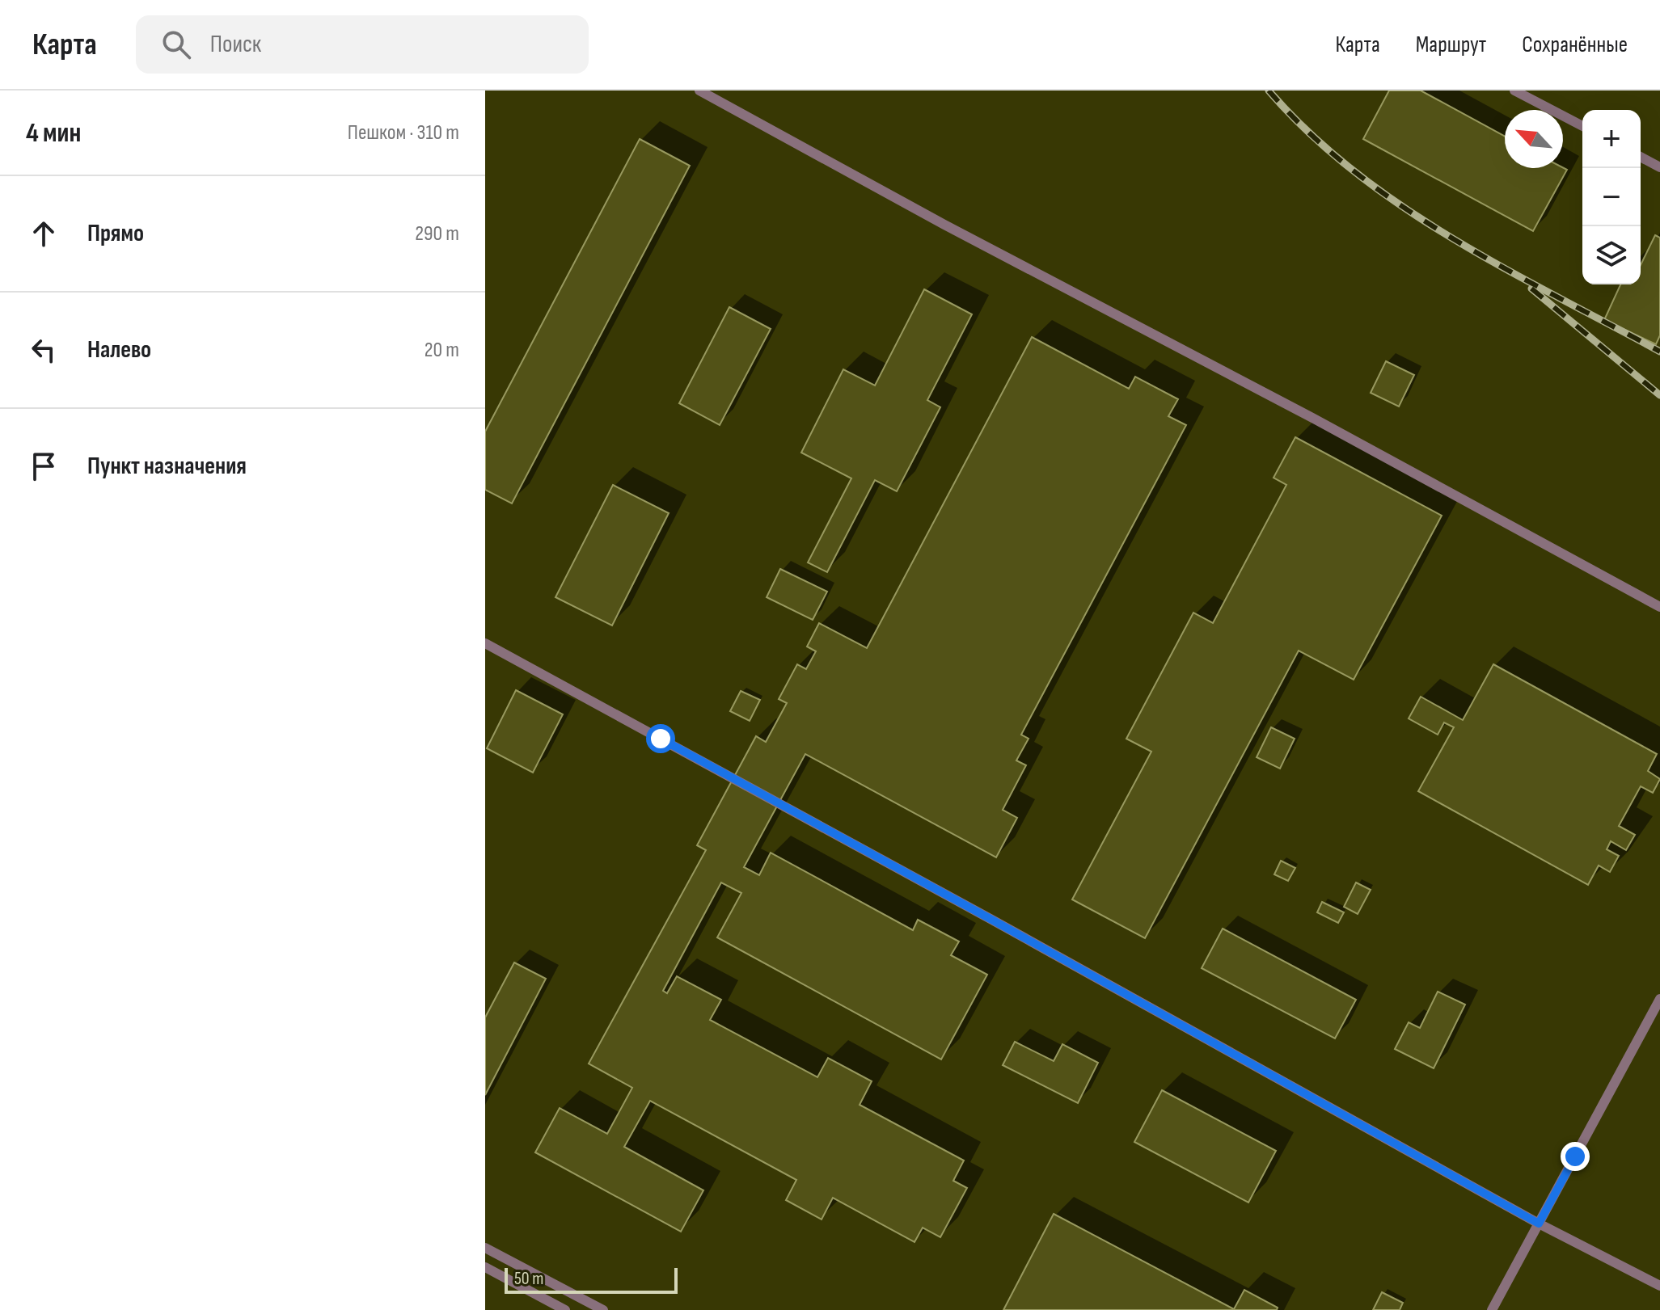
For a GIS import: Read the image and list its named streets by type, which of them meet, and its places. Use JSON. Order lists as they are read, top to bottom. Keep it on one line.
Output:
{"scale_bar":"50 m","north":"top left","page":{"header":"Карта","search":"Поиск","nav":["Карта","Маршрут","Сохранённые"],"heading":["4 мин","Пешком · 310 m"],"map_buttons":["+","−"],"list":[["Прямо","290 m"],["Налево","20 m"],"Пункт назначения"],"scale":"50 m"}}
